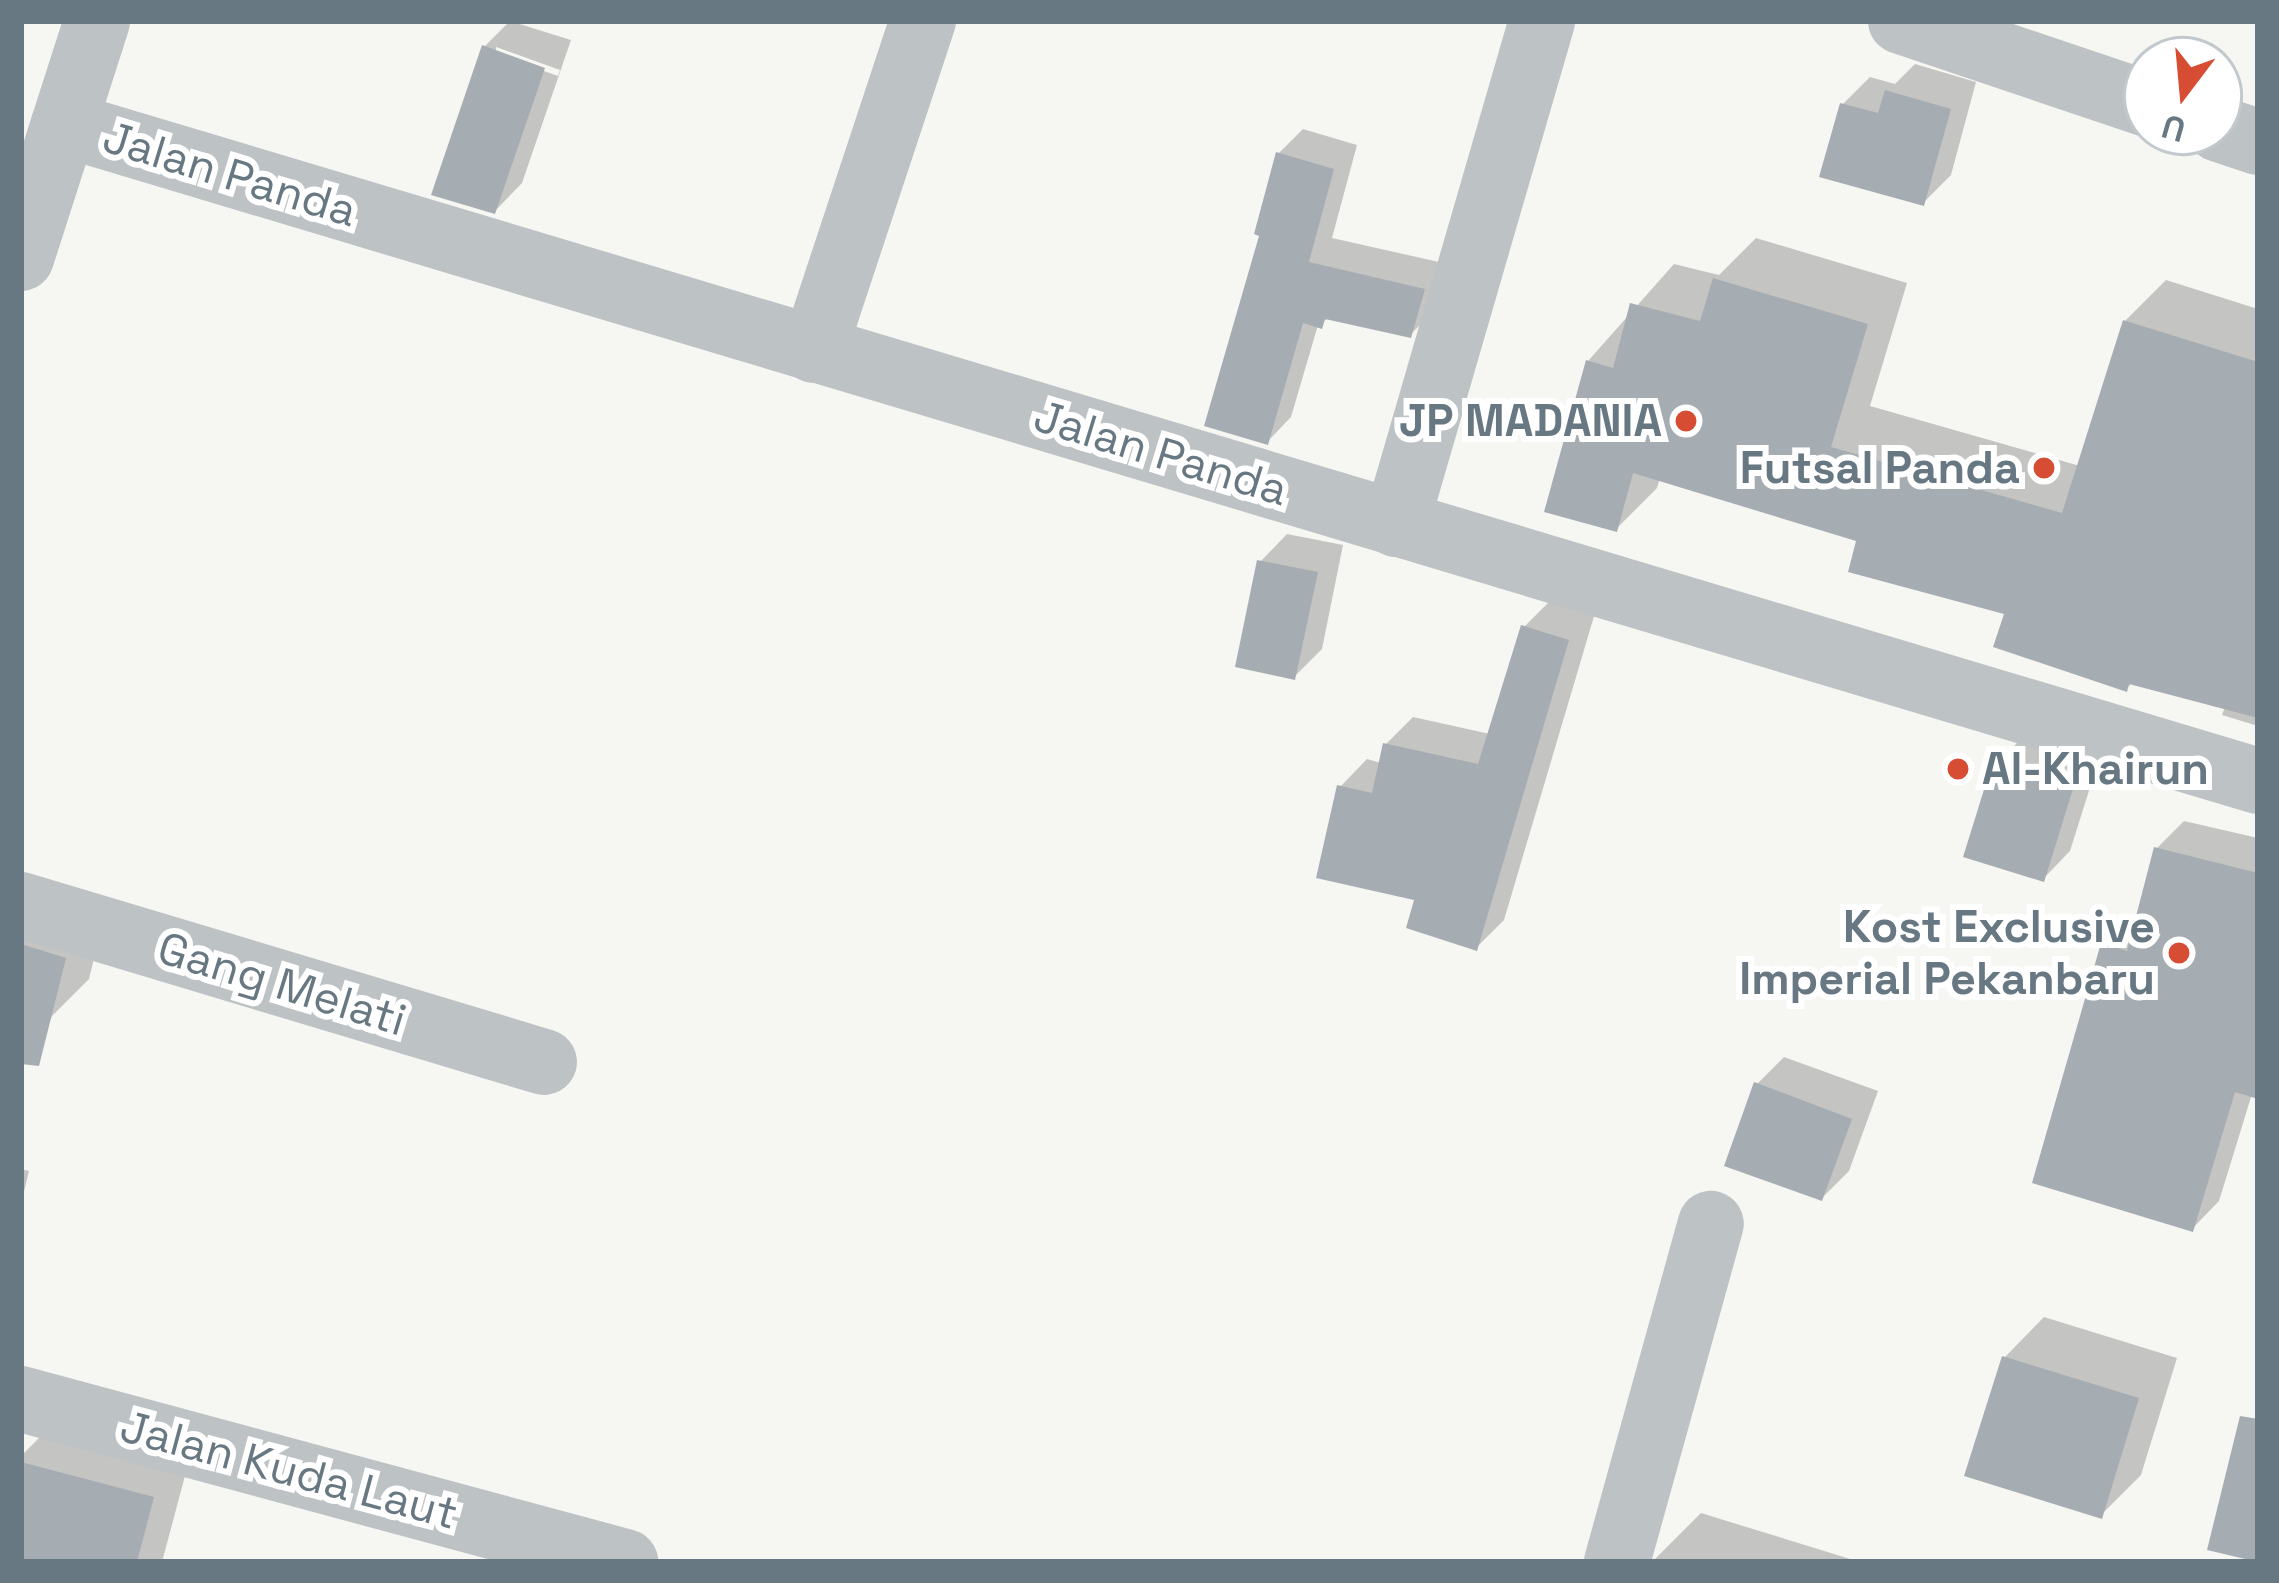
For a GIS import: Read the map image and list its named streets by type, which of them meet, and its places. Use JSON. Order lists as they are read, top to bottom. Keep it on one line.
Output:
{"streets":{"street":["Jalan Panda","Gang Melati","Jalan Kuda Laut"]},"places":["JP MADANIA","Futsal Panda","Al-Khairun","Kost Exclusive Imperial Pekanbaru"],"north":"bottom"}
